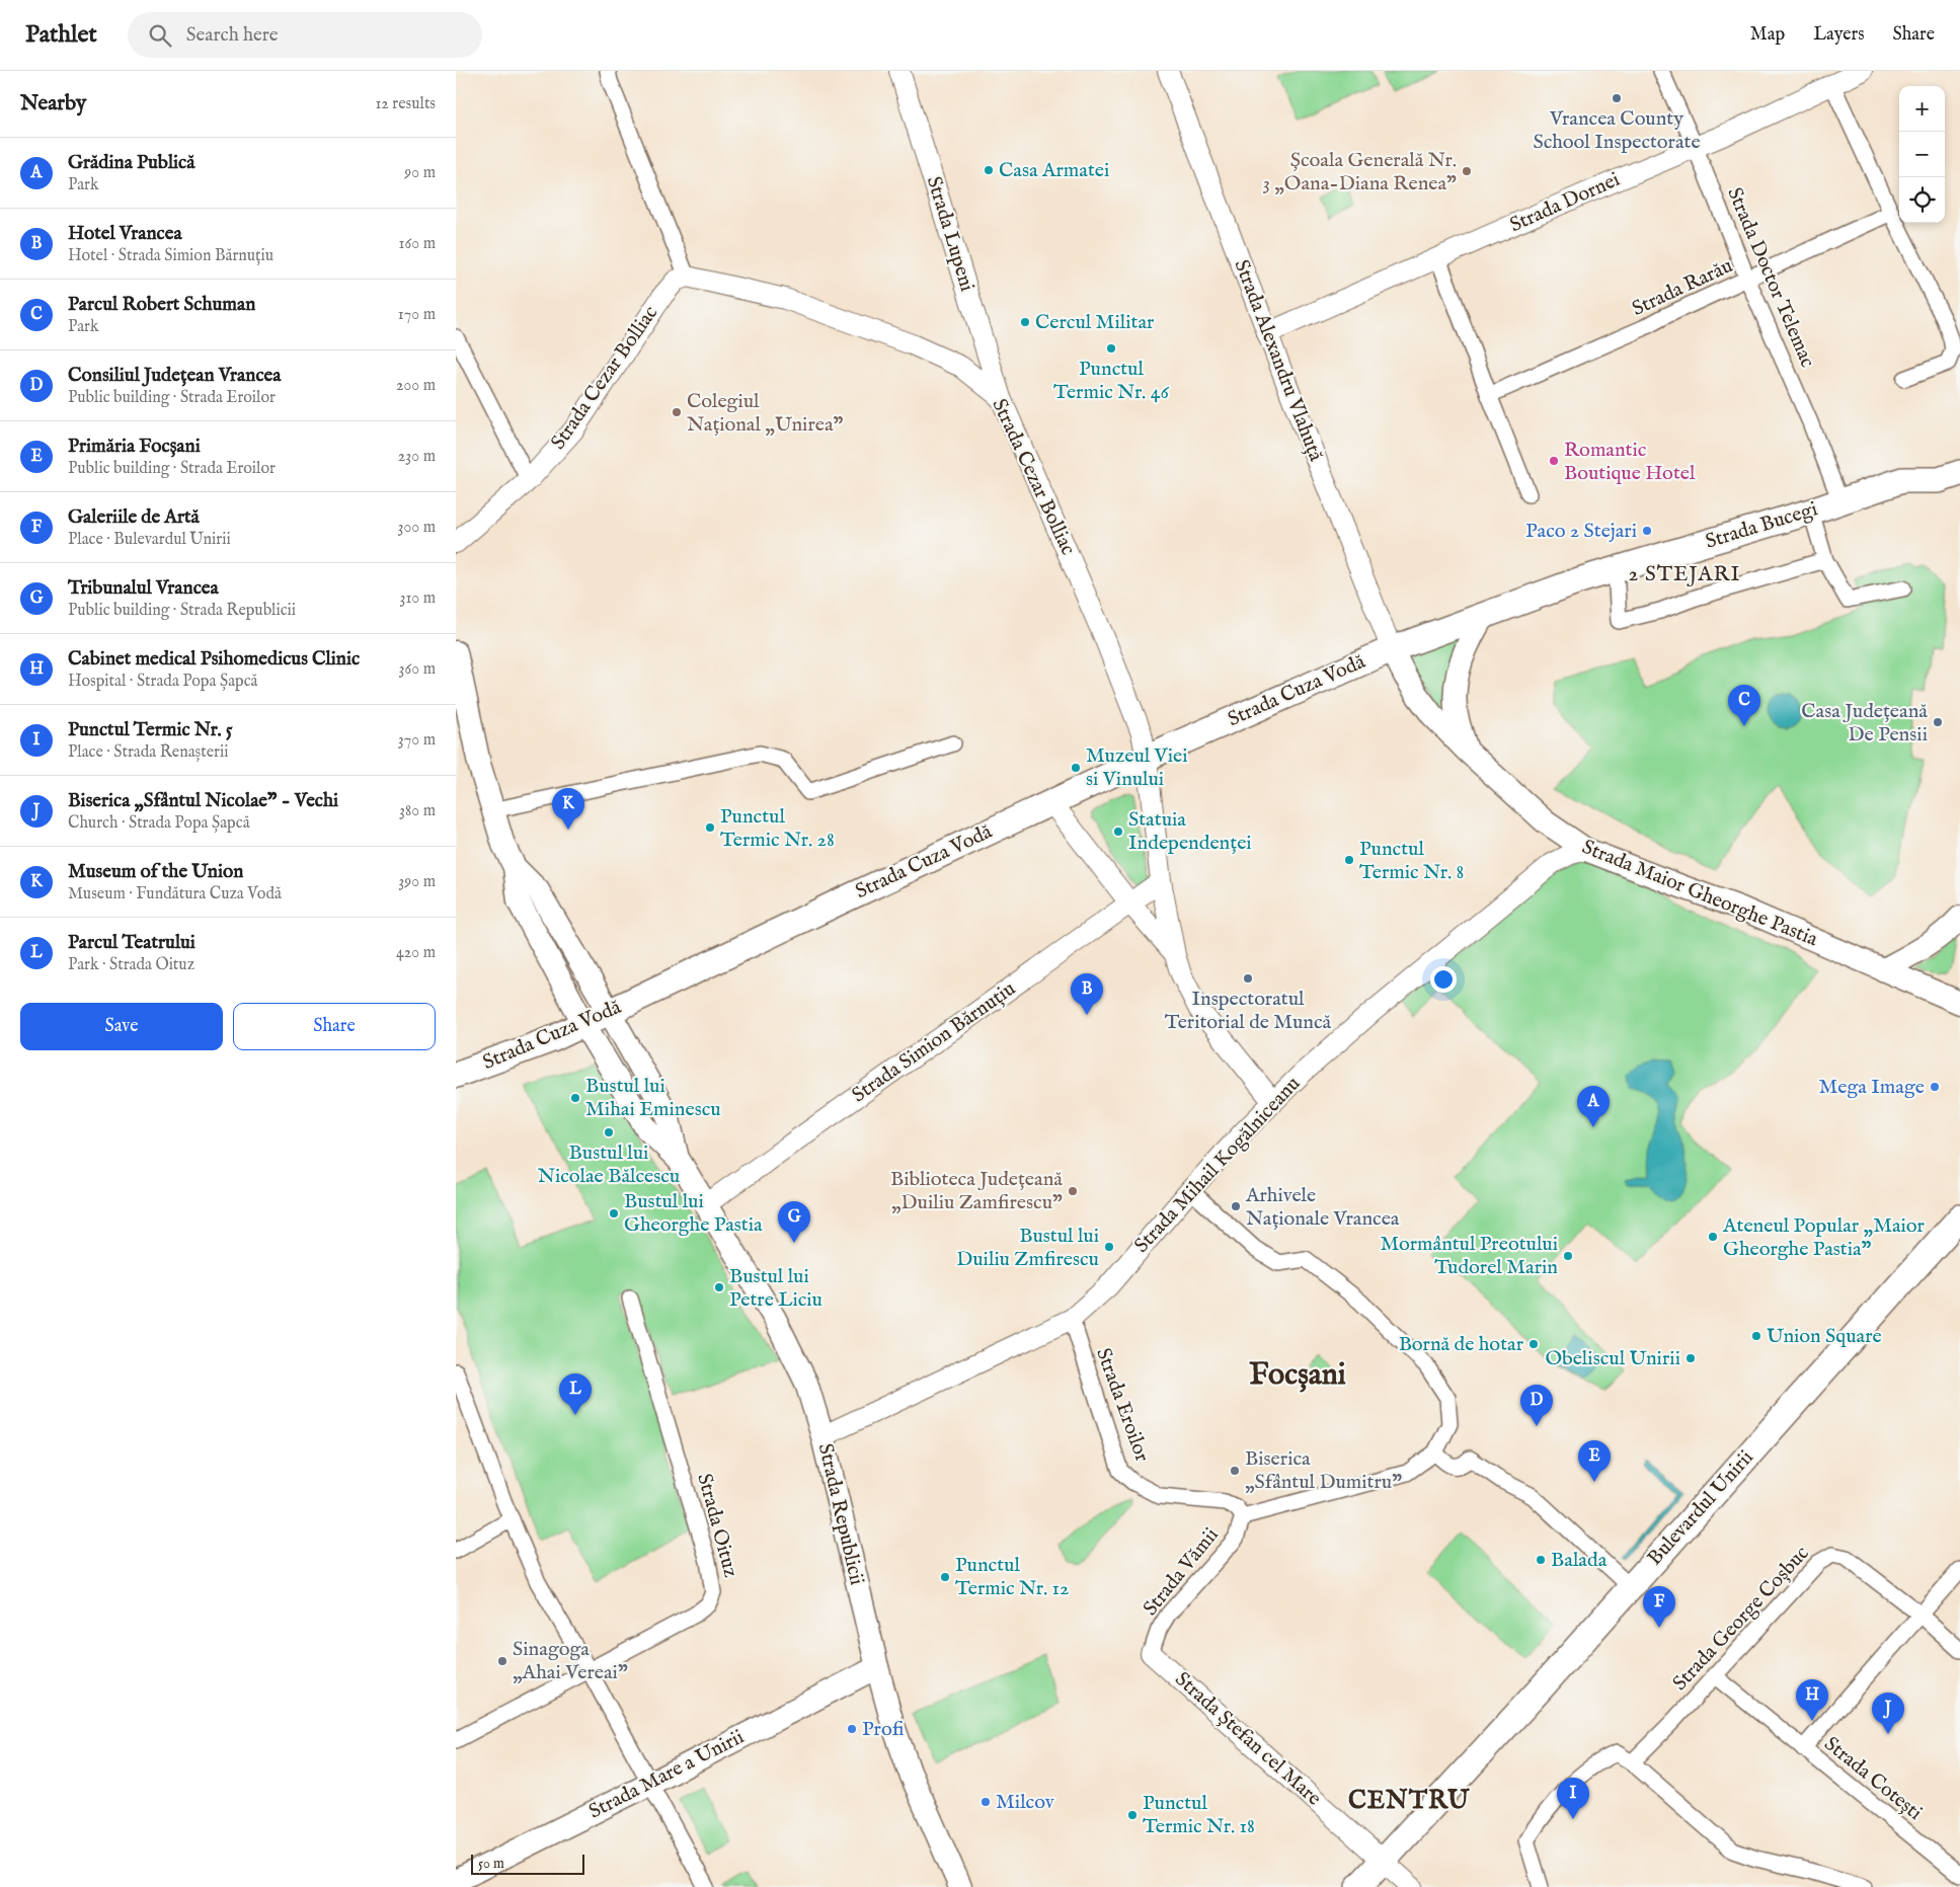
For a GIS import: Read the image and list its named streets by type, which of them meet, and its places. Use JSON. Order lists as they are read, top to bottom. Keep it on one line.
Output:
{"streets":{"main road":["Strada Bucegi","Strada Cuza Vodă","Strada Maior Gheorghe Pastia","Bulevardul Unirii","Strada Republicii","Strada Mare a Unirii"],"street":["Strada Dornei","Strada Lupeni","Strada Doctor Telemac","Strada Rarău","Strada Alexandru Vlahuță","Strada Cezar Bolliac","Strada Simion Bărnuțiu","Strada Mihail Kogălniceanu","Strada Eroilor","Strada Oituz","Strada Vămii","Strada George Coșbuc","Strada Ștefan cel Mare","Strada Cotești"]},"crossings":[["Strada Dornei","Strada Doctor Telemac"],["Strada Dornei","Strada Alexandru Vlahuță"],["Strada Lupeni","Strada Cezar Bolliac"],["Strada Doctor Telemac","Strada Rarău"],["Strada Doctor Telemac","Strada Bucegi"],["Strada Alexandru Vlahuță","Strada Bucegi"],["Strada Alexandru Vlahuță","Strada Cuza Vodă"],["Strada Alexandru Vlahuță","Strada Maior Gheorghe Pastia"],["Strada Cezar Bolliac","Strada Cuza Vodă"],["Strada Cezar Bolliac","Strada Simion Bărnuțiu"],["Strada Bucegi","Strada Cuza Vodă"],["Strada Bucegi","Strada Maior Gheorghe Pastia"],["Strada Cuza Vodă","Strada Maior Gheorghe Pastia"],["Strada Cuza Vodă","Strada Republicii"],["Strada Maior Gheorghe Pastia","Strada Mihail Kogălniceanu"],["Strada Simion Bărnuțiu","Strada Republicii"],["Strada Mihail Kogălniceanu","Strada Eroilor"],["Strada Mihail Kogălniceanu","Strada Republicii"],["Strada Eroilor","Strada Vămii"],["Bulevardul Unirii","Strada Ștefan cel Mare"],["Strada Republicii","Strada Mare a Unirii"],["Strada Vămii","Strada Ștefan cel Mare"],["Strada George Coșbuc","Strada Cotești"]],"districts":["2 STEJARI","Focșani","CENTRU"],"places":["Vrancea County School Inspectorate","Casa Armatei","Școala Generală Nr. 3 „Oana-Diana Renea\"","Cercul Militar","Punctul Termic Nr. 46","Colegiul Național „Unirea\"","Romantic Boutique Hotel","Paco 2 Stejari","Casa Județeană De Pensii","Muzeul Viei si Vinului","Punctul Termic Nr. 28","Statuia Independenței","Punctul Termic Nr. 8","Inspectoratul Teritorial de Muncă","Mega Image","Bustul lui Mihai Eminescu","Bustul lui Nicolae Bălcescu","Biblioteca Județeană „Duiliu Zamfirescu\"","Arhivele Naționale Vrancea","Bustul lui Gheorghe Pastia","Ateneul Popular „Maior Gheorghe Pastia”","Bustul lui Duiliu Zmfirescu","Mormântul Preotului Tudorel Marin","Bustul lui Petre Liciu","Union Square","Bornă de hotar","Obeliscul Unirii","Biserica „Sfântul Dumitru\"","Balada","Punctul Termic Nr. 12","Sinagoga „Ahai Vereai\"","Profi","Milcov","Punctul Termic Nr. 18"],"scale_bar":"50 m","page":{"header":"Pathlet","search":"Search here","nav":["Map","Layers","Share"],"heading":["Nearby","12 results"],"map_buttons":["+","−"],"list":[{"mark":"A","name":"Grădina Publică","note":"Park","value":"90 m"},{"mark":"B","name":"Hotel Vrancea","note":"Hotel · Strada Simion Bărnuțiu","value":"160 m"},{"mark":"C","name":"Parcul Robert Schuman","note":"Park","value":"170 m"},{"mark":"D","name":"Consiliul Județean Vrancea","note":"Public building · Strada Eroilor","value":"200 m"},{"mark":"E","name":"Primăria Focșani","note":"Public building · Strada Eroilor","value":"230 m"},{"mark":"F","name":"Galeriile de Artă","note":"Place · Bulevardul Unirii","value":"300 m"},{"mark":"G","name":"Tribunalul Vrancea","note":"Public building · Strada Republicii","value":"310 m"},{"mark":"H","name":"Cabinet medical Psihomedicus Clinic","note":"Hospital · Strada Popa Șapcă","value":"360 m"},{"mark":"I","name":"Punctul Termic Nr. 5","note":"Place · Strada Renașterii","value":"370 m"},{"mark":"J","name":"Biserica „Sfântul Nicolae” - Vechi","note":"Church · Strada Popa Șapcă","value":"380 m"},{"mark":"K","name":"Museum of the Union","note":"Museum · Fundătura Cuza Vodă","value":"390 m"},{"mark":"L","name":"Parcul Teatrului","note":"Park · Strada Oituz","value":"420 m"}],"pins":["C","K","B","A","G","L","D","E","F","H","J","I"],"buttons":["Save","Share"],"scale":"50 m"}}
